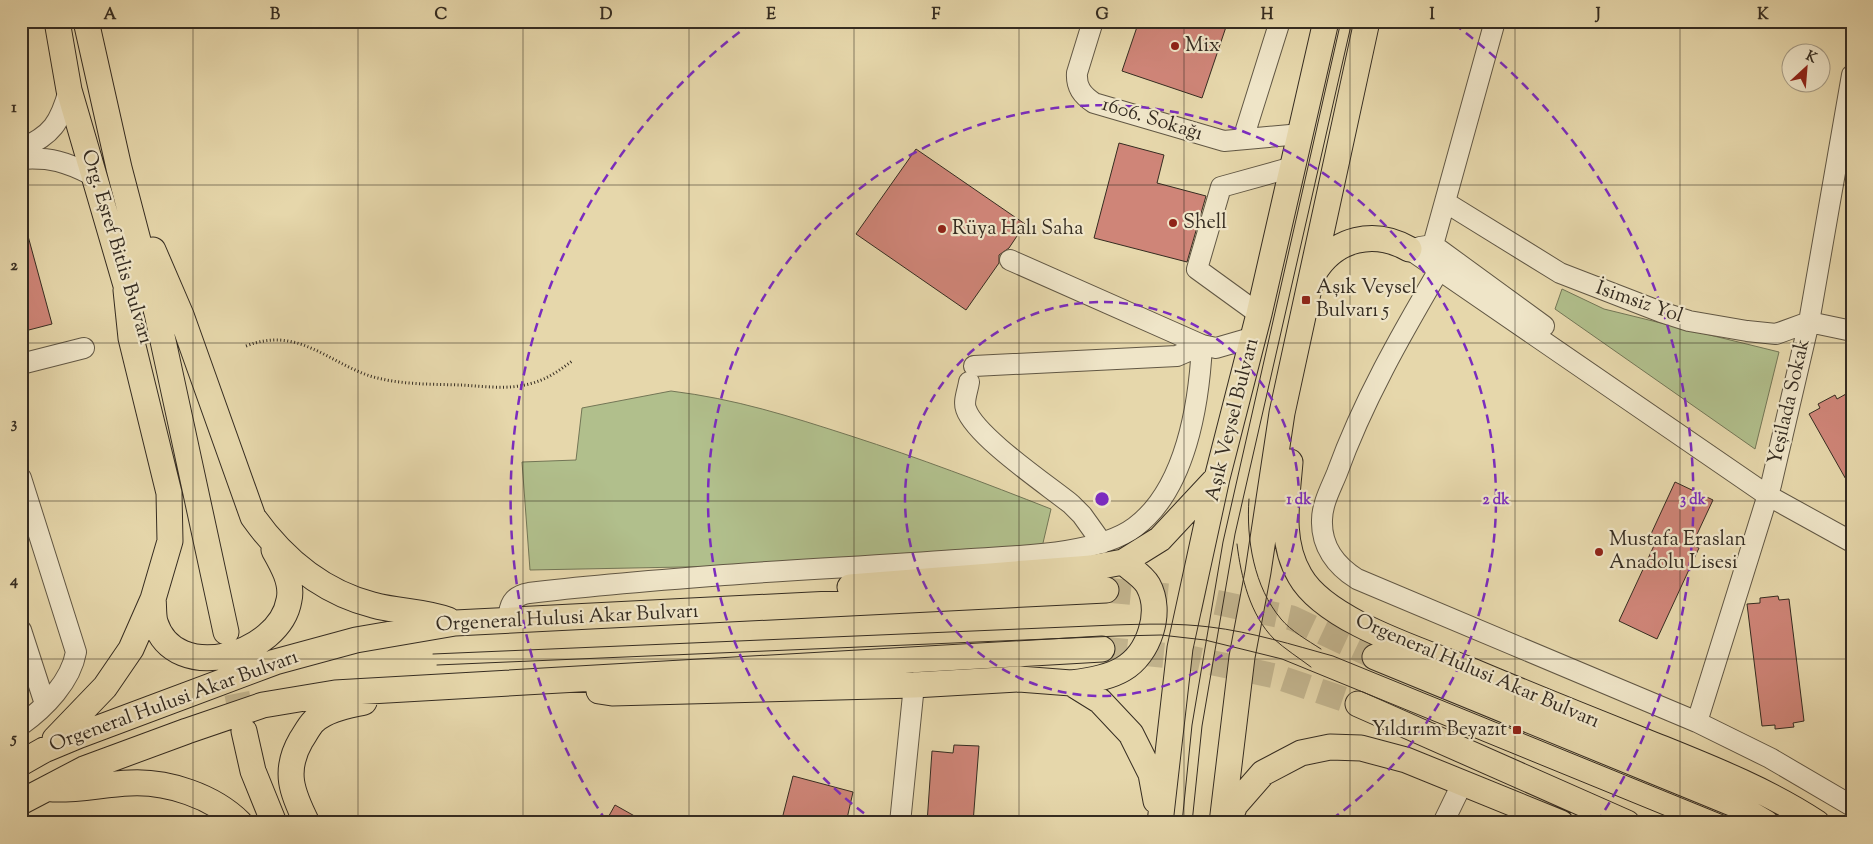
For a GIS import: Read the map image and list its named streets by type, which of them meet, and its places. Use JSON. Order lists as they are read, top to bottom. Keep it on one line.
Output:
{"streets":{"main road":["Org. Eşref Bitlis Bulvarı","Aşık Veysel Bulvarı","Orgeneral Hulusi Akar Bulvarı"],"street":["1606. Sokağı","İsimsiz Yol","Yeşilada Sokak"]},"crossings":[["1606. Sokağı","Aşık Veysel Bulvarı"],["İsimsiz Yol","Yeşilada Sokak"]],"places":{"other":["Mix","Shell","Rüya Halı Saha","Mustafa Eraslan Anadolu Lisesi"],"transit":["Aşık Veysel Bulvarı 5","Yıldırım Beyazıt"]},"north":"top right","grid":{"columns":["A","B","C","D","E","F","G","H","I","J","K"],"rows":["1","2","3","4","5"]},"rings":["1 dk","2 dk","3 dk"]}
